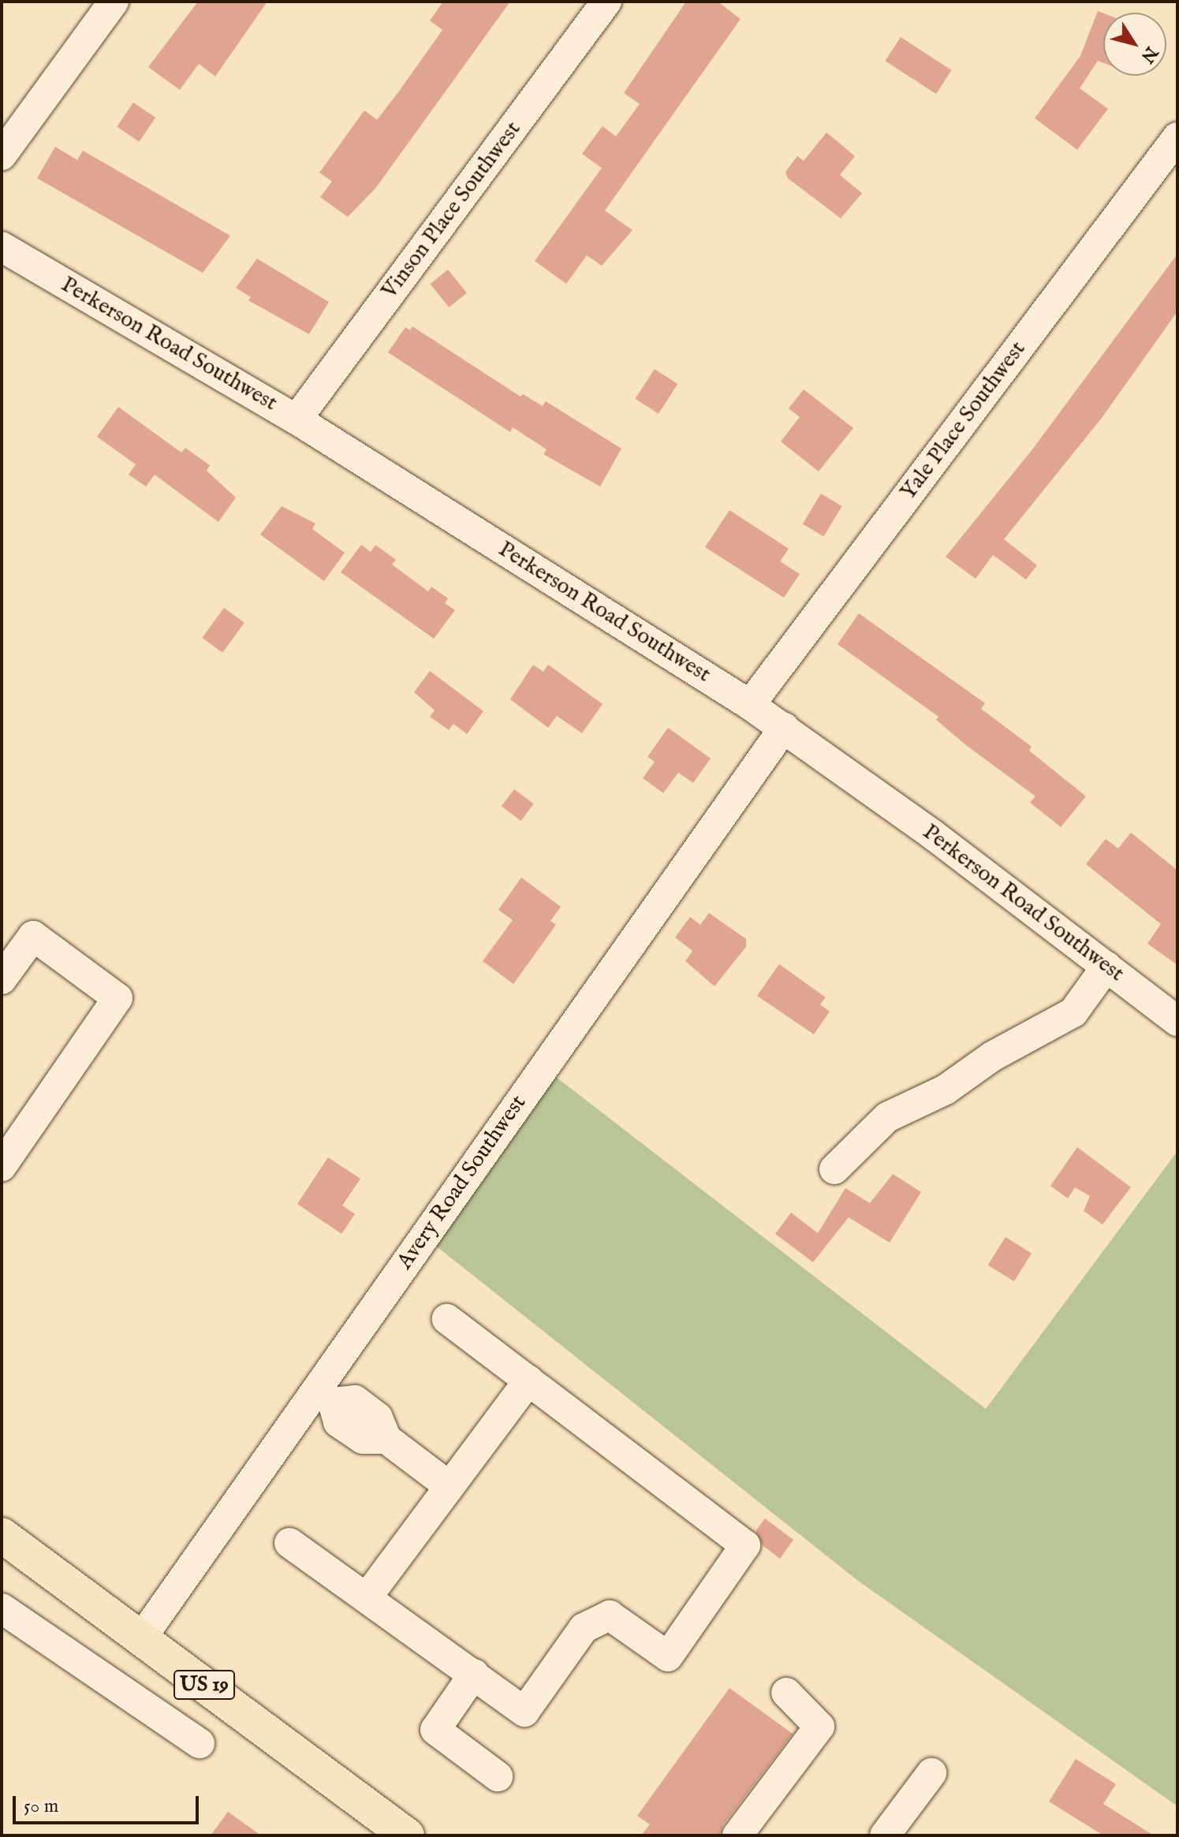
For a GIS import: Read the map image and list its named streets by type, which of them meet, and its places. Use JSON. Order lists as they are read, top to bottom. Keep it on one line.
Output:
{"streets":{"main road":["US 19"],"street":["Vinson Place Southwest","Perkerson Road Southwest","Yale Place Southwest","Avery Road Southwest"]},"crossings":[["Vinson Place Southwest","Perkerson Road Southwest"],["Perkerson Road Southwest","Yale Place Southwest"],["Perkerson Road Southwest","Avery Road Southwest"],["Avery Road Southwest","US 19"]],"scale_bar":"50 m","north":"bottom right"}
